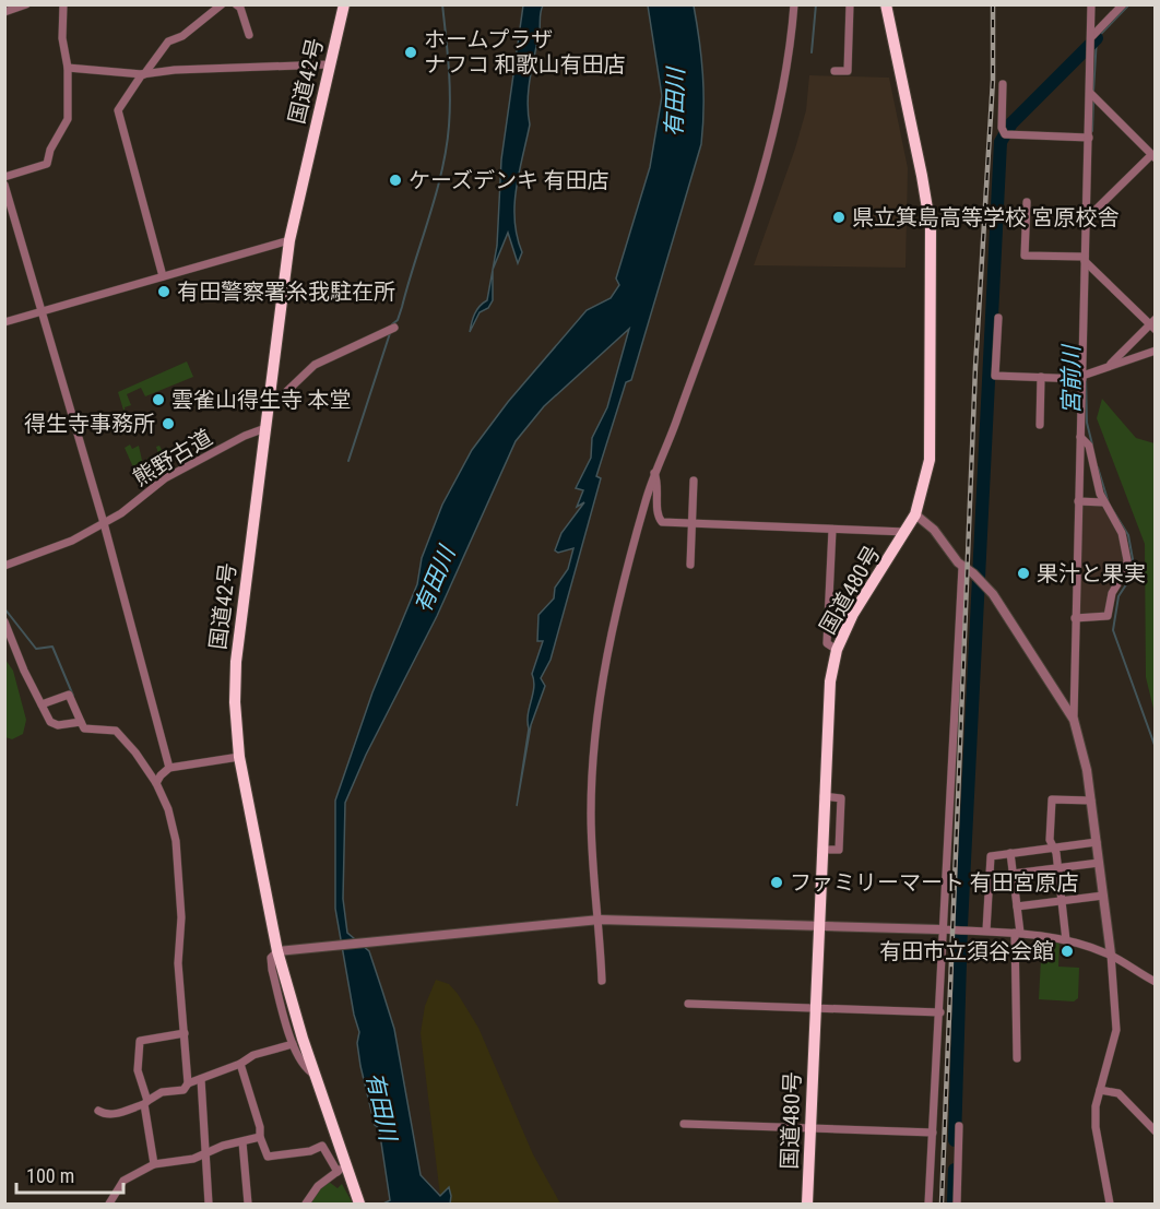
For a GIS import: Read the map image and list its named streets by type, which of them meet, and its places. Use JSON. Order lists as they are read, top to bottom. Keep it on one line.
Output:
{"streets":{"highway":["国道42号","国道480号"],"street":["熊野古道"]},"crossings":[["国道42号","熊野古道"]],"water":["有田川","宮前川"],"places":["ホームプラザ ナフコ 和歌山有田店","ケーズデンキ 有田店","県立箕島高等学校 宮原校舎","有田警察署糸我駐在所","雲雀山得生寺 本堂","得生寺事務所","果汁と果実","ファミリーマート 有田宮原店","有田市立須谷会館"],"scale_bar":"100 m"}
